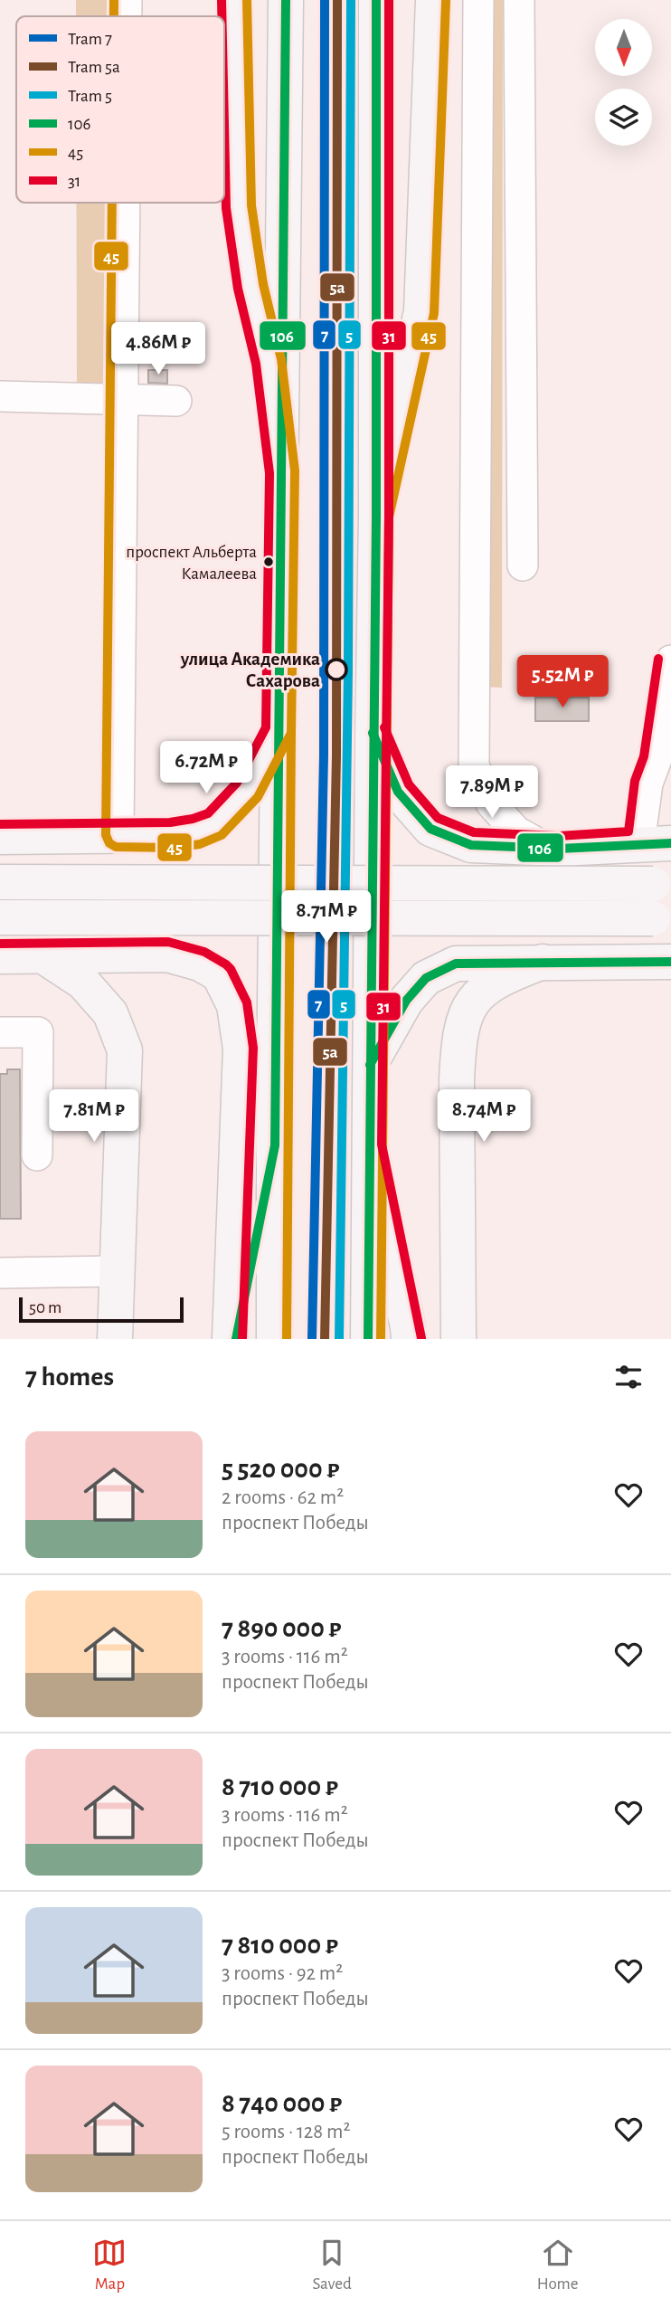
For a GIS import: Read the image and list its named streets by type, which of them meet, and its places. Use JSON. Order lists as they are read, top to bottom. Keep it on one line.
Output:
{"places":["проспект Альберта Камалеева","улица Академика Сахарова"],"lines":["tram line 7","tram line 5а","tram line 5","transit line 106","transit line 45","transit line 31"],"legend":["Tram 7","Tram 5а","Tram 5","106","45","31"],"scale_bar":"50 m","north":"bottom","page":{"price":["4.86M ₽","5.52M ₽","6.72M ₽","7.89M ₽","8.71M ₽","7.81M ₽","8.74M ₽"],"scale":"50 m","heading":"7 homes","list":[{"name":"5 520 000 ₽","note":"2 rooms · 62 m² · проспект Победы"},{"name":"7 890 000 ₽","note":"3 rooms · 116 m² · проспект Победы"},{"name":"8 710 000 ₽","note":"3 rooms · 116 m² · проспект Победы"},{"name":"7 810 000 ₽","note":"3 rooms · 92 m² · проспект Победы"},{"name":"8 740 000 ₽","note":"5 rooms · 128 m² · проспект Победы"}],"tabs":["Map","Saved","Home"]}}
